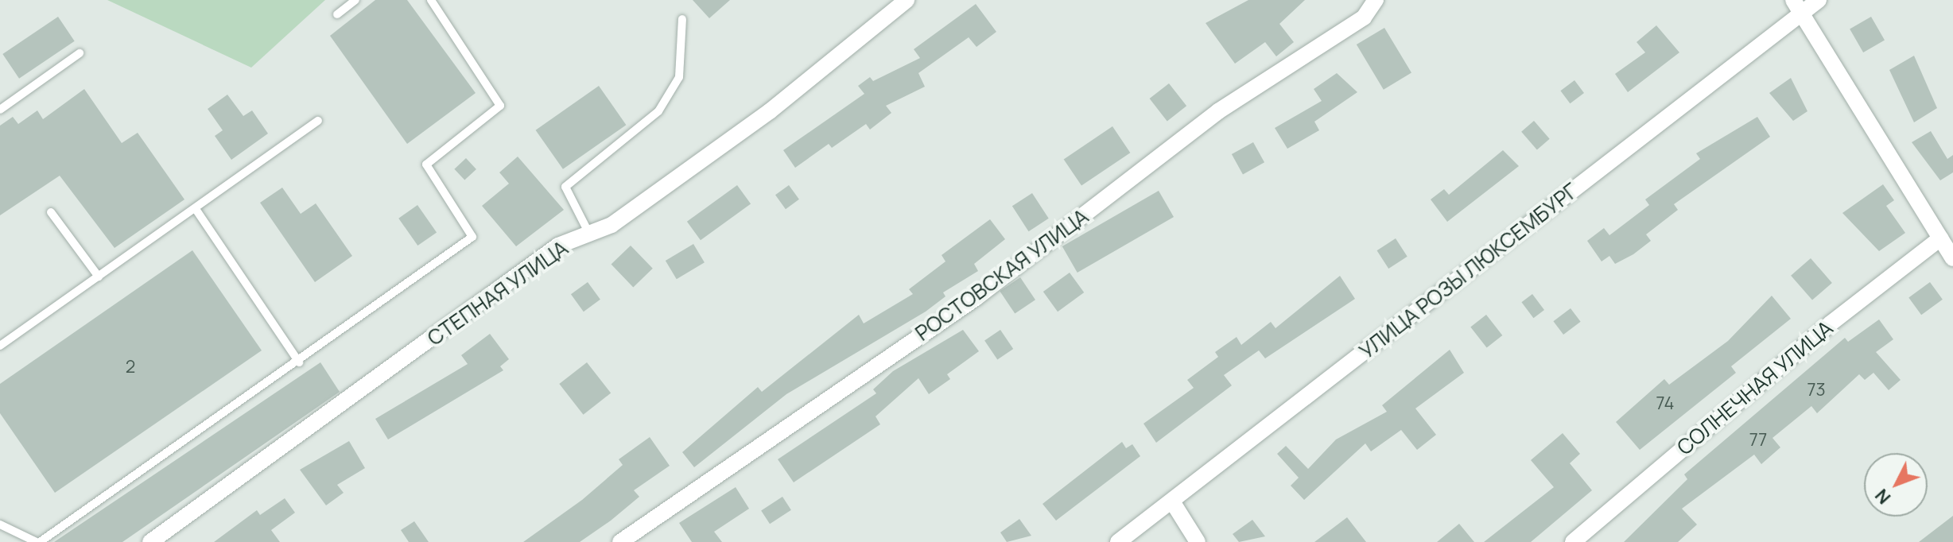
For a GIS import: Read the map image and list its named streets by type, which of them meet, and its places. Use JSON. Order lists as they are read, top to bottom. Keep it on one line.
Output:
{"streets":{"street":["УЛИЦА РОЗЫ ЛЮКСЕМБУРГ","РОСТОВСКАЯ УЛИЦА","СТЕПНАЯ УЛИЦА","СОЛНЕЧНАЯ УЛИЦА"]},"house_numbers":["2","73","74","77"],"north":"bottom left"}
